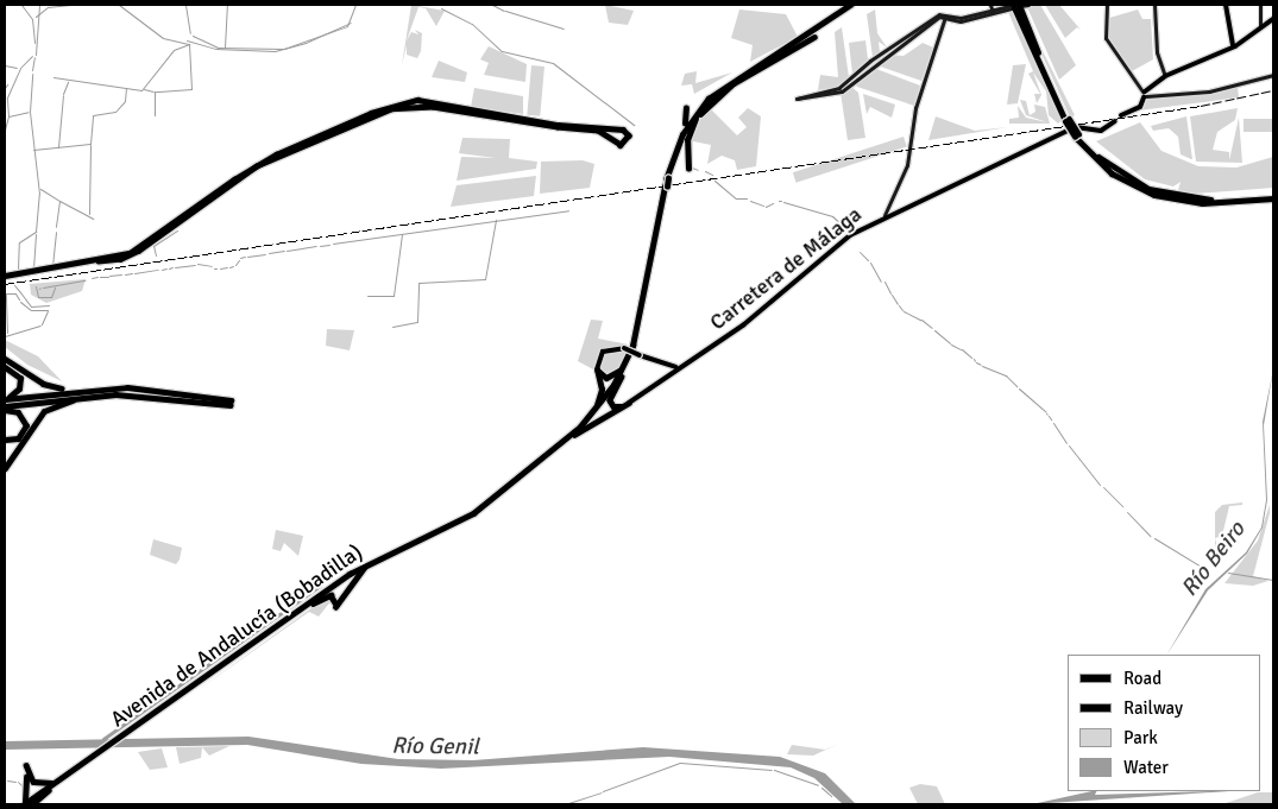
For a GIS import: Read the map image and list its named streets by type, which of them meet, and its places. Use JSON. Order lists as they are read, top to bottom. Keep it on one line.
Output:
{"streets":{"highway":["Avenida de Andalucía (Bobadilla)"],"main road":["Carretera de Málaga"]},"water":["Río Beiro","Río Genil"],"legend":["Road","Railway","Park","Water"]}
